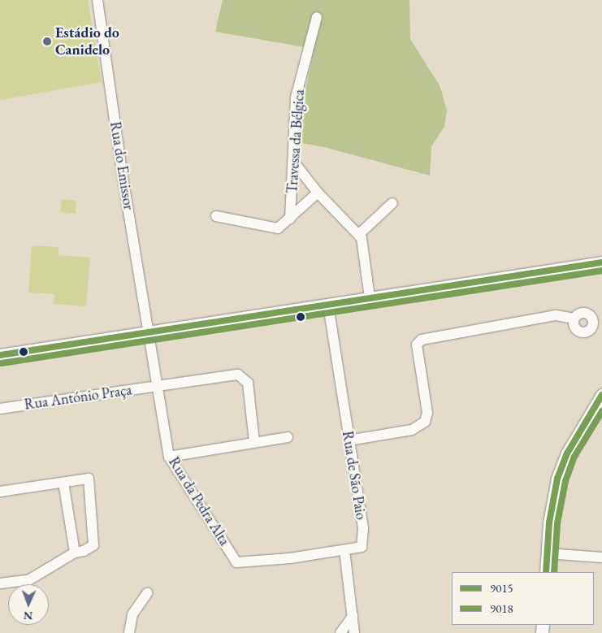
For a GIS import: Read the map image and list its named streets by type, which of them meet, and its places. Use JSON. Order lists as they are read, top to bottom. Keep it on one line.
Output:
{"streets":{"street":["Travessa da Bélgica","Rua do Emissor","Rua António Praça","Rua de São Paio","Rua da Pedra Alta"]},"crossings":[["Rua do Emissor","Rua da Pedra Alta"],["Rua António Praça","Rua da Pedra Alta"],["Rua de São Paio","Rua da Pedra Alta"]],"places":["Estádio do Canidelo"],"lines":["transit line 9015","transit line 9018"],"legend":["9015","9018"],"north":"bottom"}
